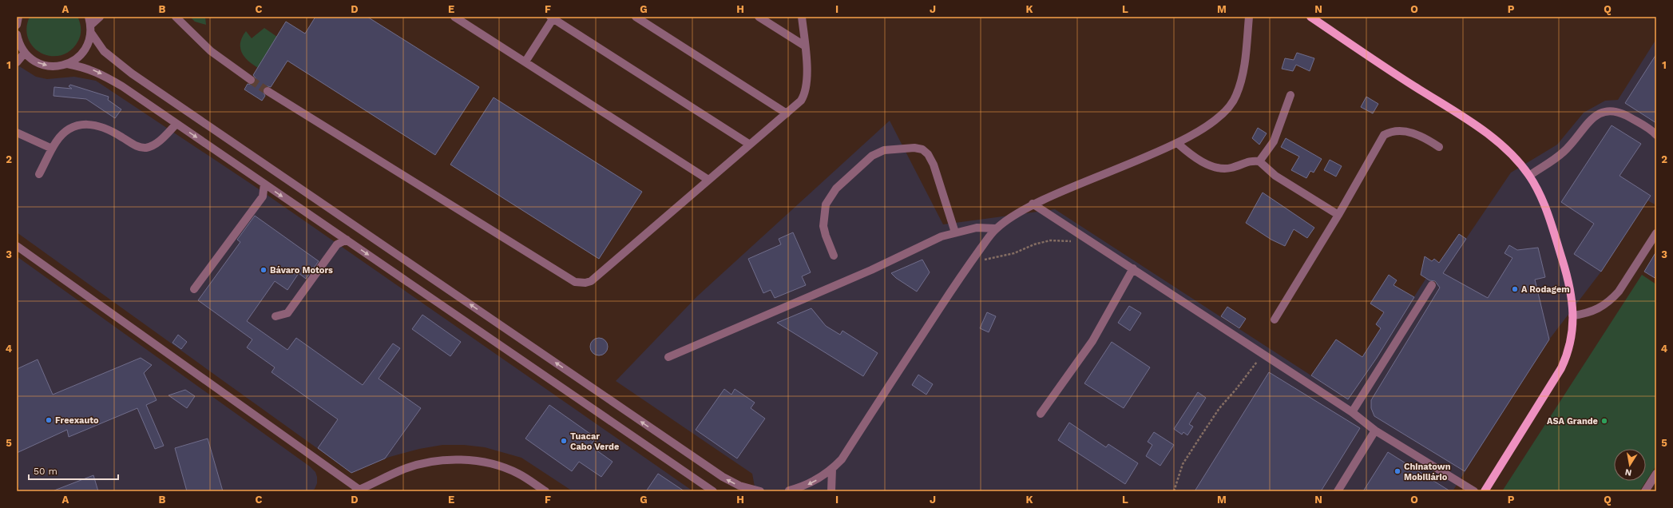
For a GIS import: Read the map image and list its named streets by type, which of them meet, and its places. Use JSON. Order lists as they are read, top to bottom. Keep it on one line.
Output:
{"places":["Bávaro Motors","A Rodagem","Freexauto","ASA Grande","Tuacar Cabo Verde","Chinatown Mobiliário"],"scale_bar":"50 m","north":"bottom","grid":{"columns":["A","B","C","D","E","F","G","H","I","J","K","L","M","N","O","P","Q"],"rows":["1","2","3","4","5"]}}
